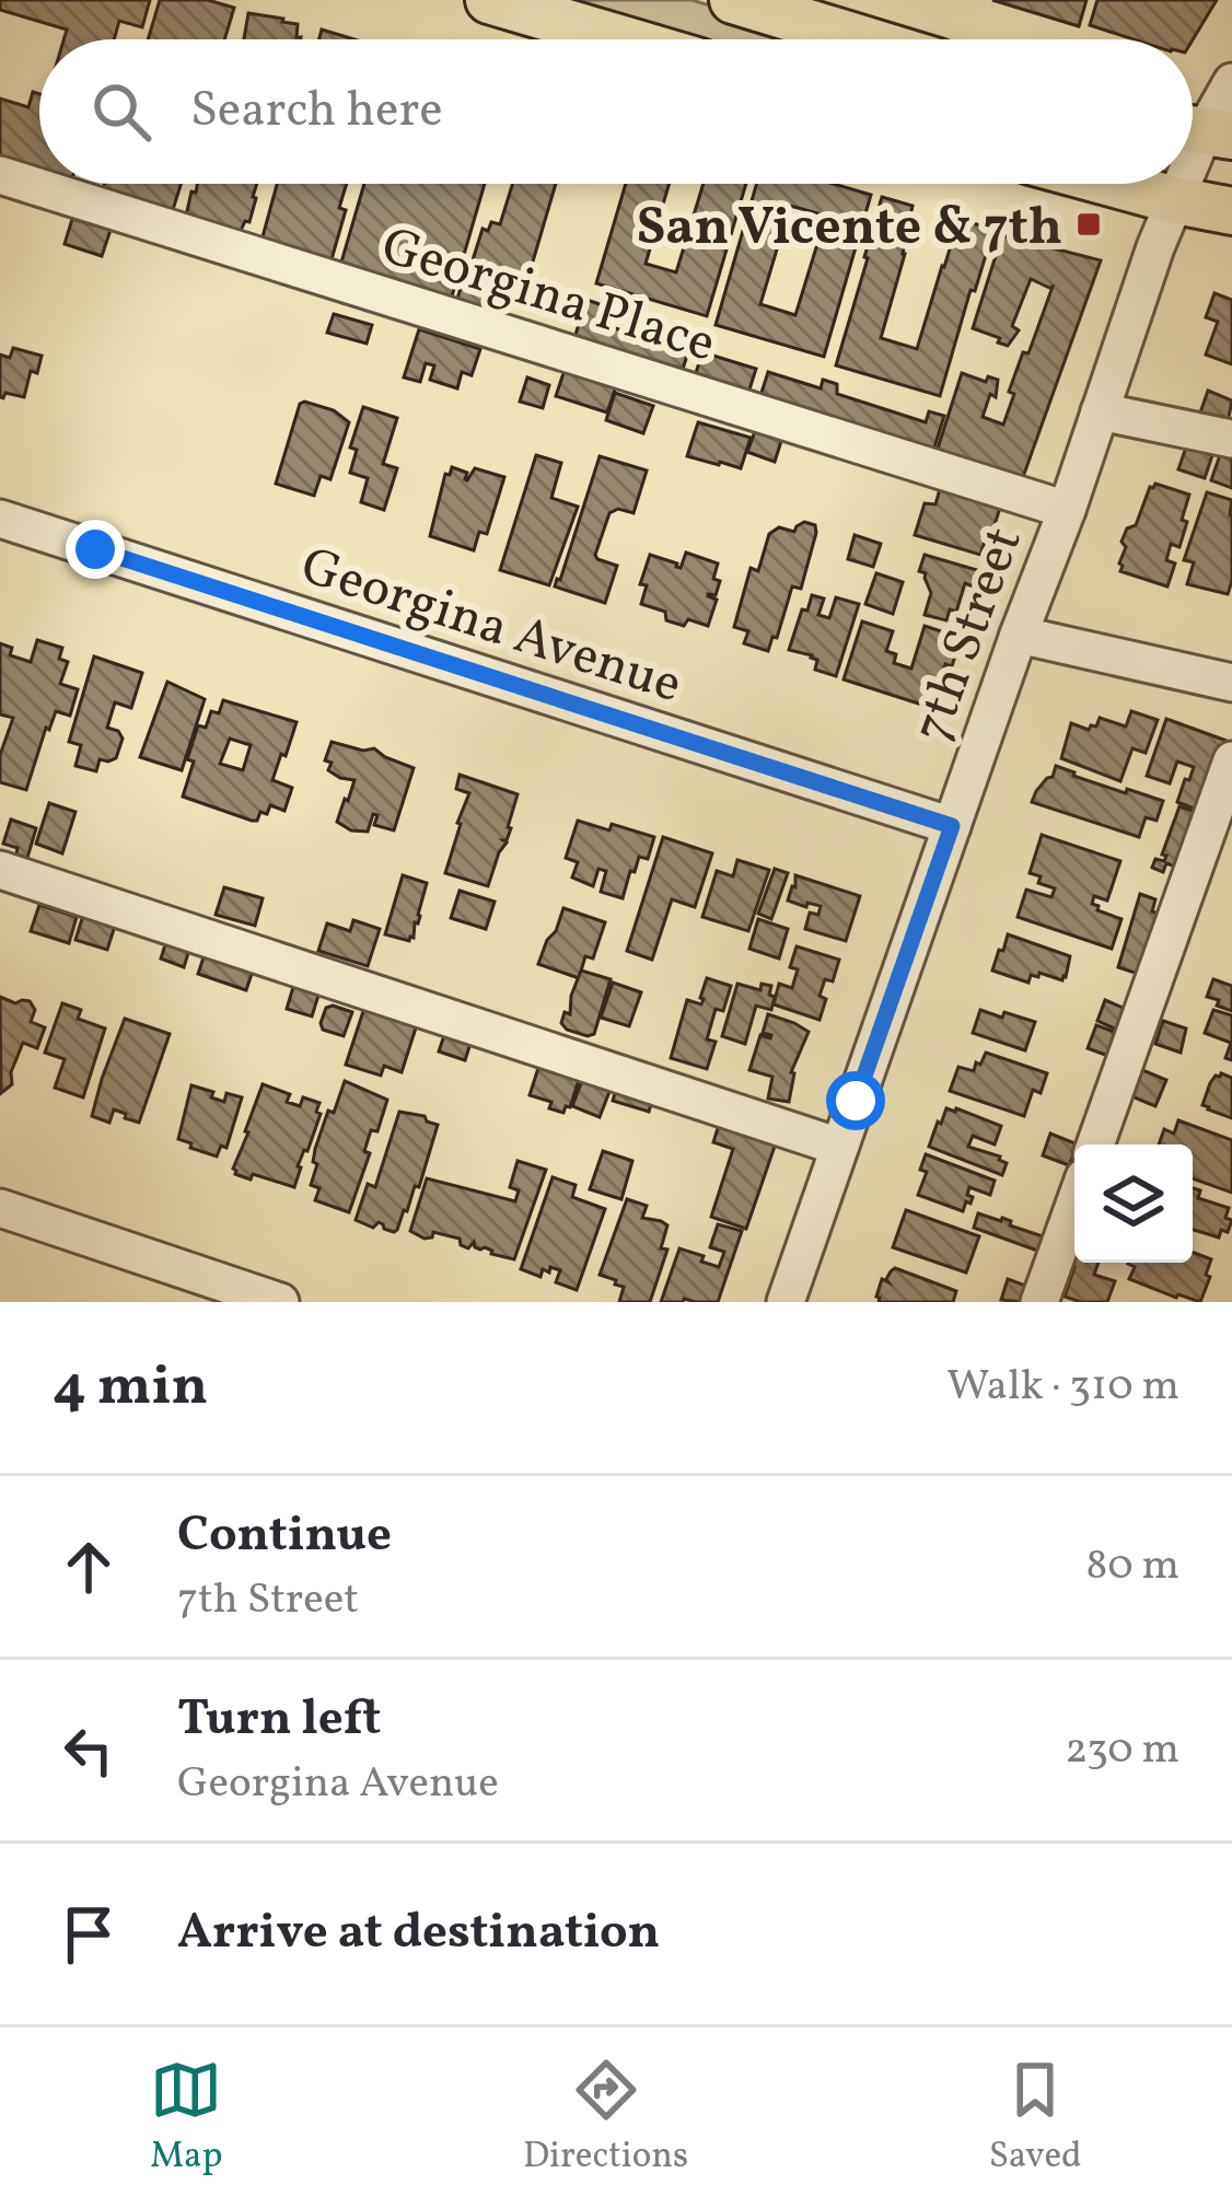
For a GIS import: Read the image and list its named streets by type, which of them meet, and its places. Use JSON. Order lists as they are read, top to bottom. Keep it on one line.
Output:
{"streets":{"street":["Georgina Place","Georgina Avenue","7th Street"]},"crossings":[["Georgina Place","7th Street"],["Georgina Avenue","7th Street"]],"places":{"transit":["San Vicente & 7th"]},"page":{"search":"Search here","heading":["4 min","Walk · 310 m"],"list":[["Continue","7th Street","80 m"],["Turn left","Georgina Avenue","230 m"],"Arrive at destination"],"nav":["Map","Directions","Saved"]}}
